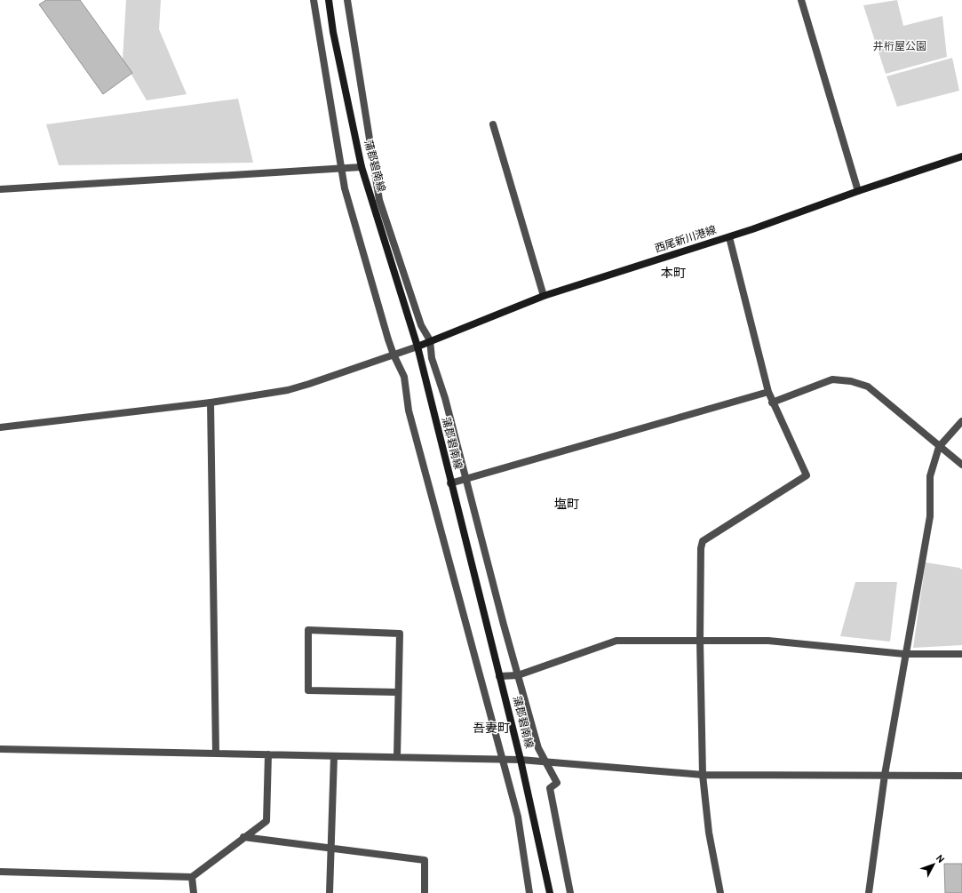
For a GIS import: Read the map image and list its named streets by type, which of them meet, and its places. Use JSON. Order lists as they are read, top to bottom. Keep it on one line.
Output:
{"streets":{"main road":["蒲郡碧南線","西尾新川港線"]},"crossings":[["蒲郡碧南線","西尾新川港線"]],"districts":["本町","塩町","吾妻町"],"parks":["井桁屋公園"],"north":"top right"}
